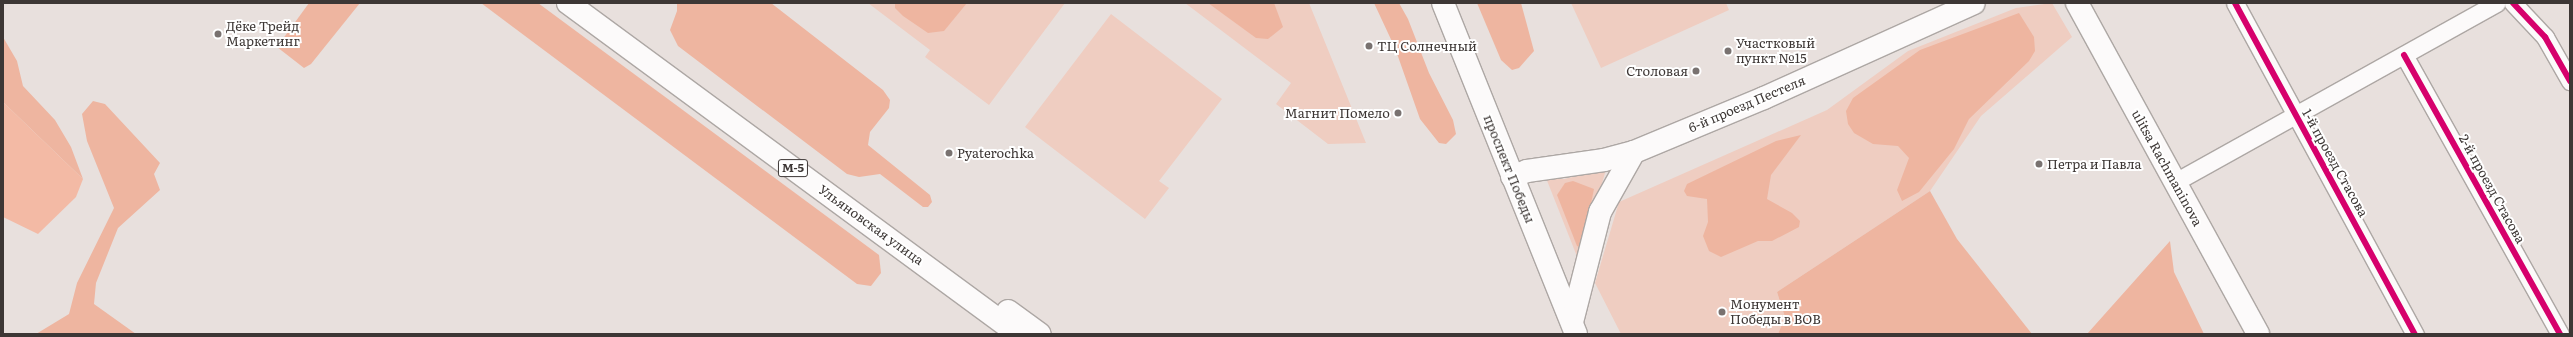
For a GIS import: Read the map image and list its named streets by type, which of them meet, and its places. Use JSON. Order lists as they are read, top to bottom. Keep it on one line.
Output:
{"streets":{"main road":["6-й проезд Пестеля","М-5","ulitsa Rachmaninova","проспект Победы","Ульяновская улица"],"street":["1-й проезд Стасова","2-й проезд Стасова"]},"crossings":[["6-й проезд Пестеля","проспект Победы"]],"places":["Дёке Трейд Маркетинг","ТЦ Солнечный","Участковый пункт №15","Столовая","Магнит Помело","Pyaterochka","Петра и Павла","Монумент Победы в ВОВ"]}
